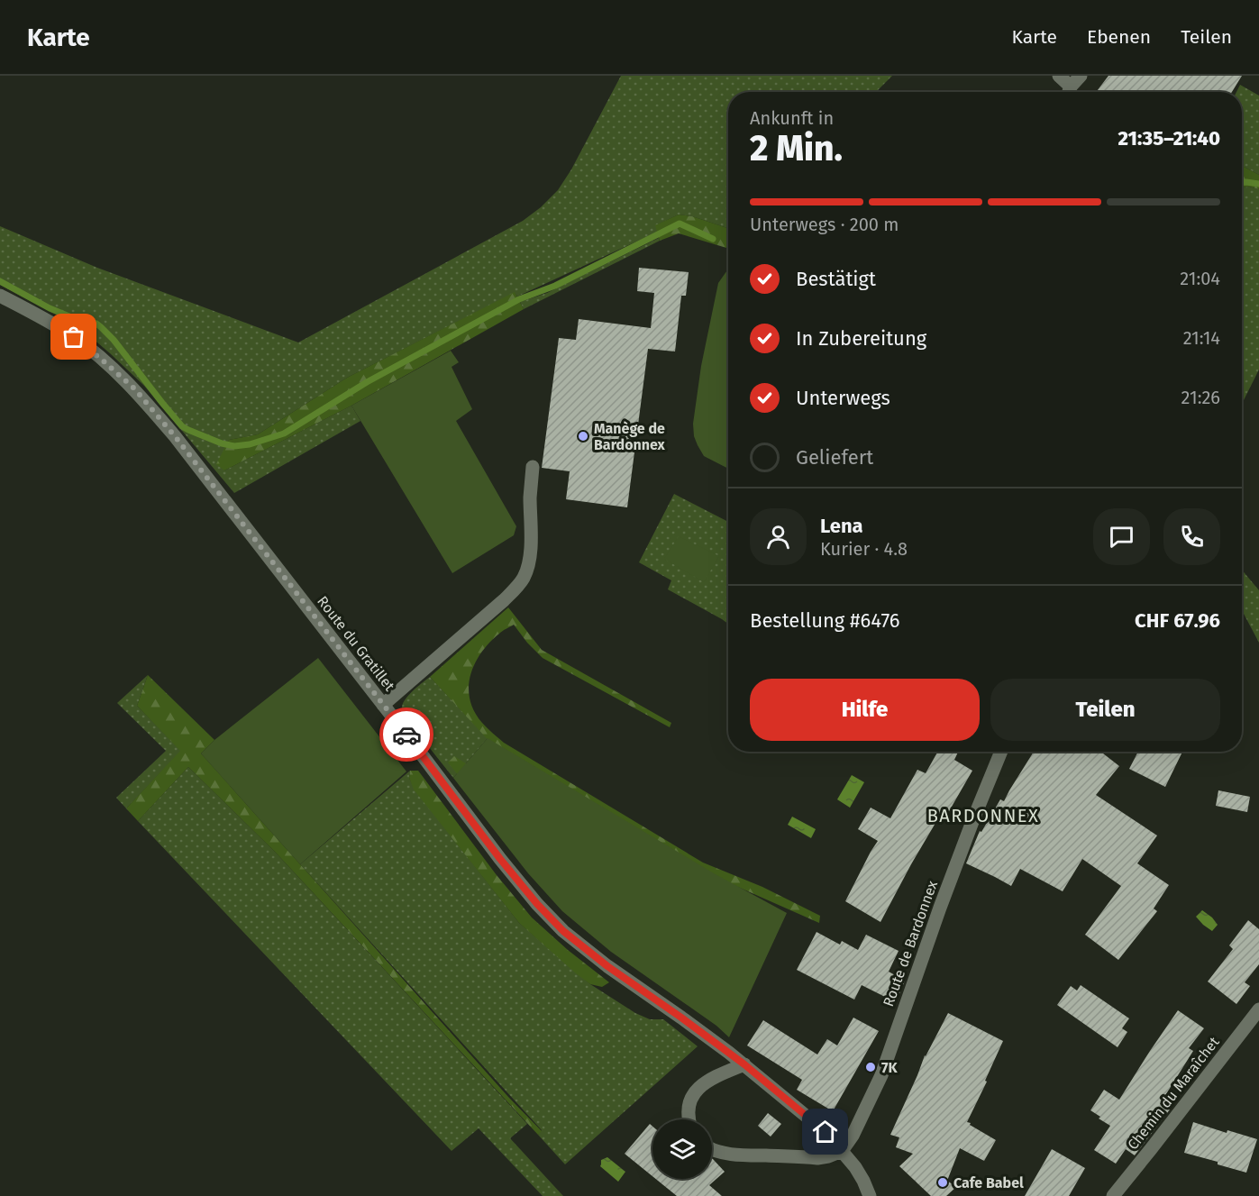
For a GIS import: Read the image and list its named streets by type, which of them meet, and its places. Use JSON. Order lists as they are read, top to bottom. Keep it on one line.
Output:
{"streets":{"street":["Route du Gratillet","Route de Bardonnex","Chemin du Maraîchet"]},"crossings":[["Route du Gratillet","Route de Bardonnex"]],"districts":["BARDONNEX"],"places":["Manège de Bardonnex","7K","Cafe Babel"],"page":{"header":"Karte","nav":["Karte","Ebenen","Teilen"],"heading":["2 Min.","Ankunft in","21:35–21:40"],"panel":["Lena","Kurier · 4.8","Bestellung #6476","CHF 67.96"],"bar":"Unterwegs · 200 m","list":[["Bestätigt","21:04"],["In Zubereitung","21:14"],["Unterwegs","21:26"],"Geliefert"],"buttons":["Hilfe","Teilen"]}}
